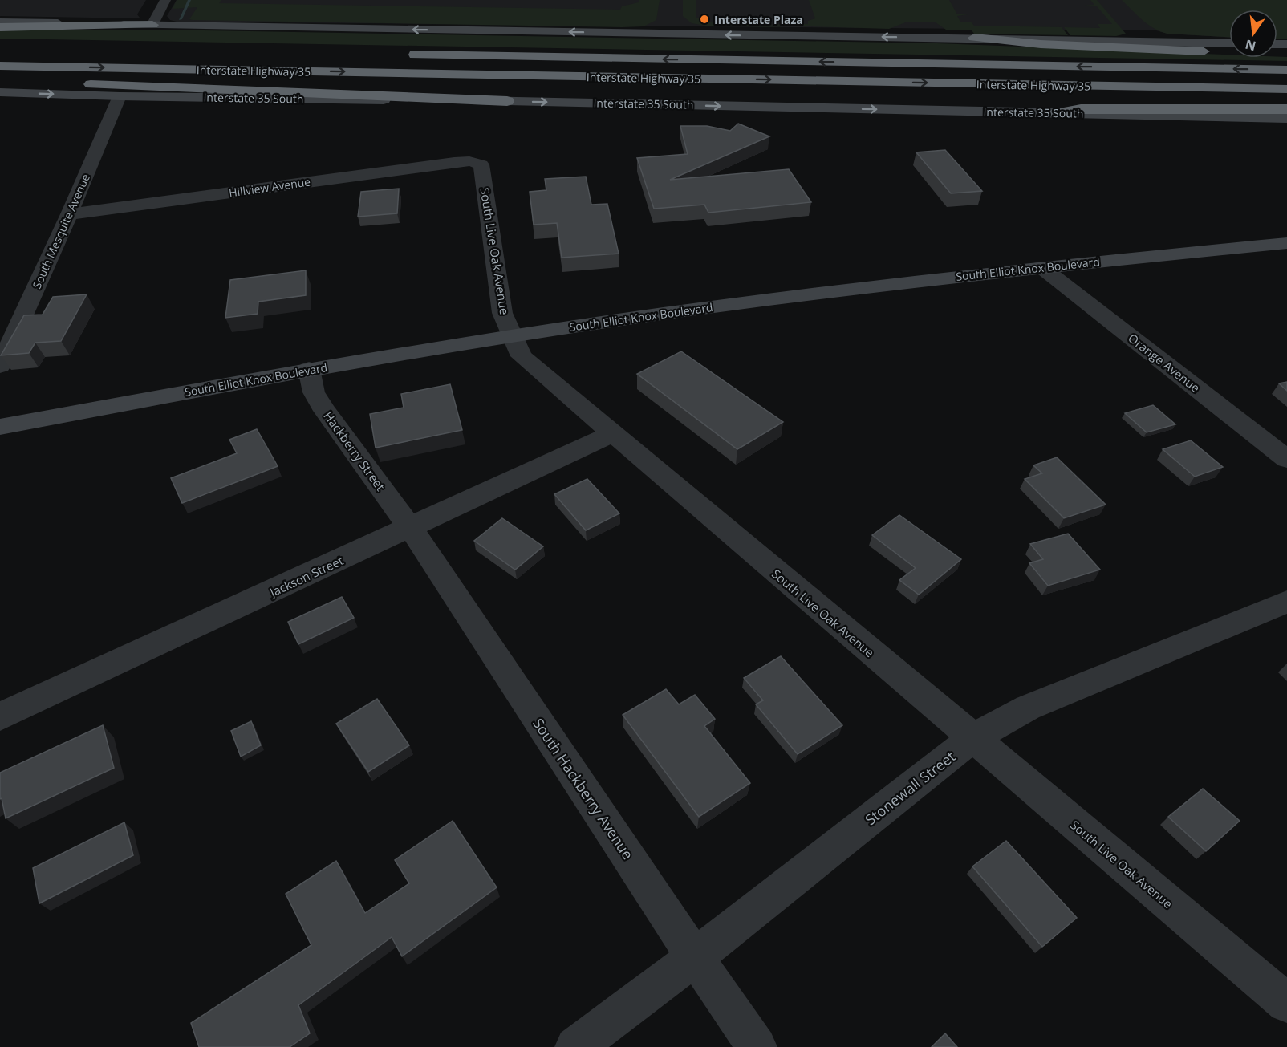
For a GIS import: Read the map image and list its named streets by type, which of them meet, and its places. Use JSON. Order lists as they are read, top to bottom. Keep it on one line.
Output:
{"streets":{"highway":["Interstate Highway 35"],"main road":["Interstate 35 South","South Elliot Knox Boulevard"],"street":["Hillview Avenue","South Mesquite Avenue","South Live Oak Avenue","Orange Avenue","Hackberry Street","Jackson Street","Stonewall Street","South Hackberry Avenue"]},"crossings":[["Interstate 35 South","South Mesquite Avenue"],["Hillview Avenue","South Mesquite Avenue"],["Hillview Avenue","South Live Oak Avenue"],["South Live Oak Avenue","South Elliot Knox Boulevard"],["South Live Oak Avenue","Jackson Street"],["South Live Oak Avenue","Stonewall Street"],["South Elliot Knox Boulevard","Orange Avenue"],["South Elliot Knox Boulevard","Hackberry Street"],["Hackberry Street","Jackson Street"],["Hackberry Street","South Hackberry Avenue"],["Jackson Street","South Hackberry Avenue"],["Stonewall Street","South Hackberry Avenue"]],"places":["Interstate Plaza"],"north":"bottom"}
